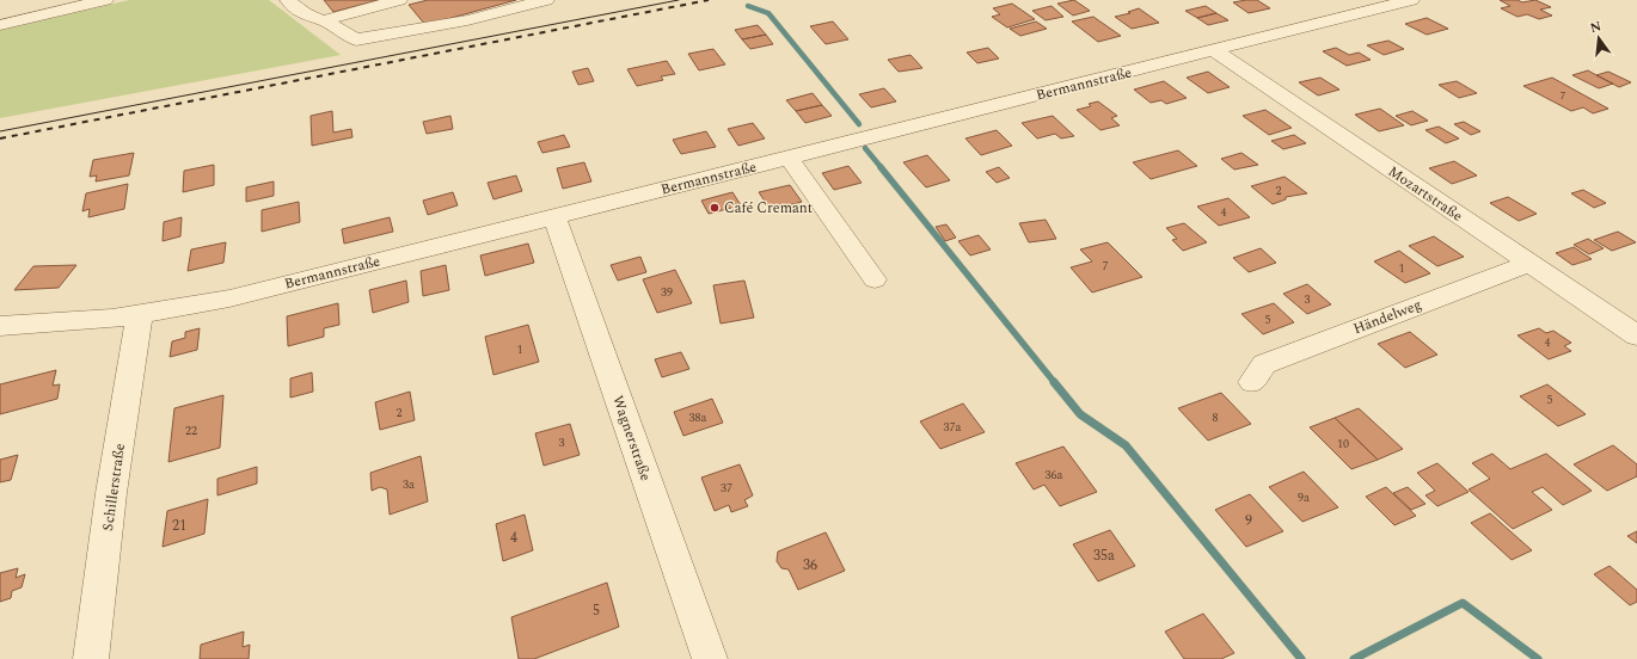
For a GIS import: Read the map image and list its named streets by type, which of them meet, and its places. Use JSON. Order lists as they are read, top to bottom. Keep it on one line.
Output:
{"streets":{"street":["Bermannstraße","Mozartstraße","Händelweg","Wagnerstraße","Schillerstraße"]},"crossings":[["Bermannstraße","Mozartstraße"],["Bermannstraße","Wagnerstraße"],["Bermannstraße","Schillerstraße"],["Mozartstraße","Händelweg"]],"places":["Café Cremant"],"house_numbers":["7","2","4","7","1","39","3","5","4","1","5","2","38a","8","37a","22","3","10","36a","3a","37","9a","9","21","4","35a","36","5"],"north":"top"}
